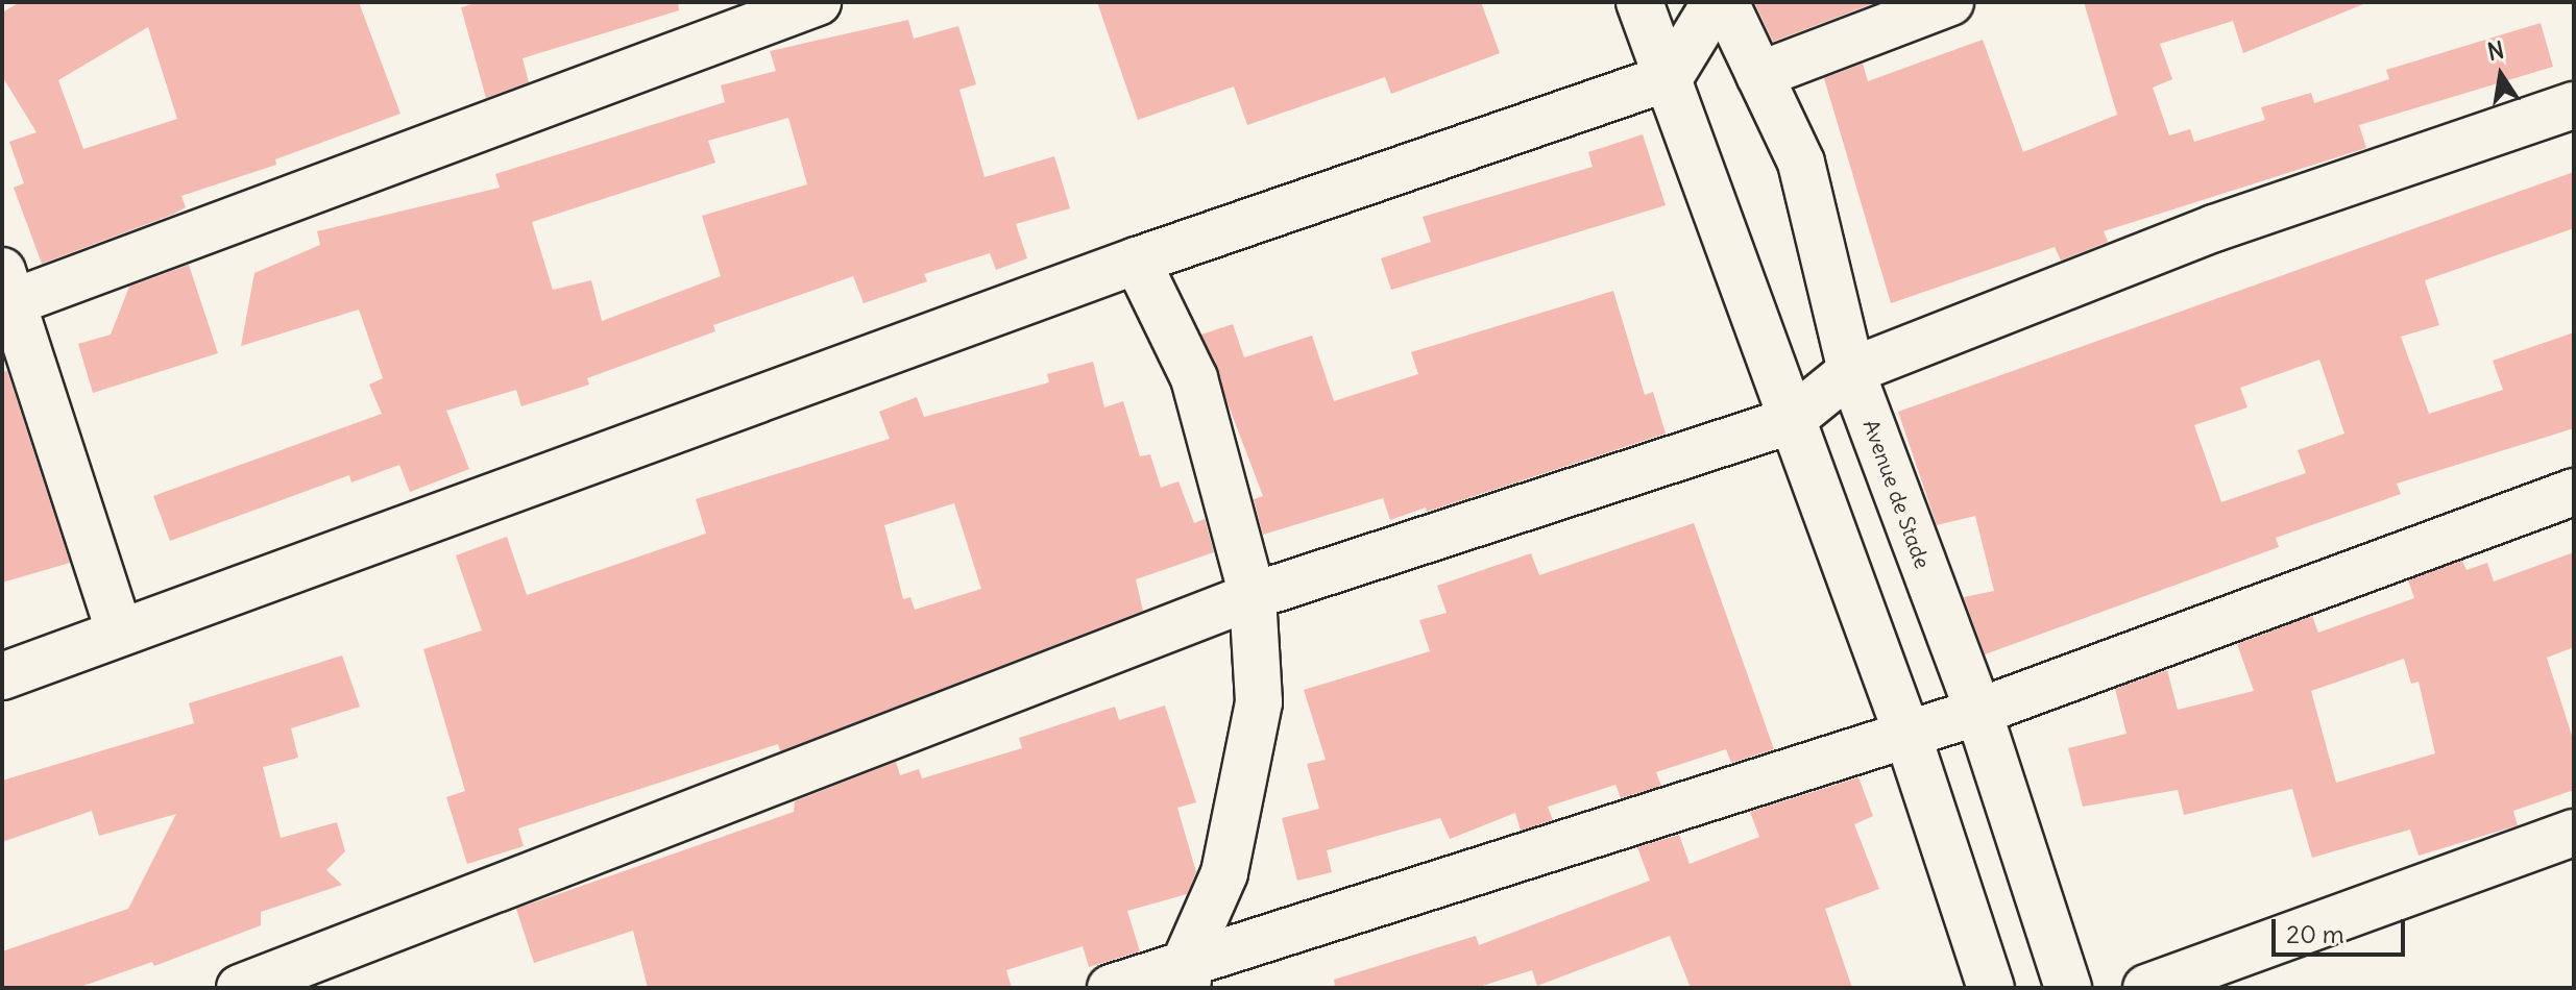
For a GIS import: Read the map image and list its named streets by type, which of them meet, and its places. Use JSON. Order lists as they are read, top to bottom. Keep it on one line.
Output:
{"streets":{"street":["Avenue de Stade"]},"scale_bar":"20 m","north":"top"}
